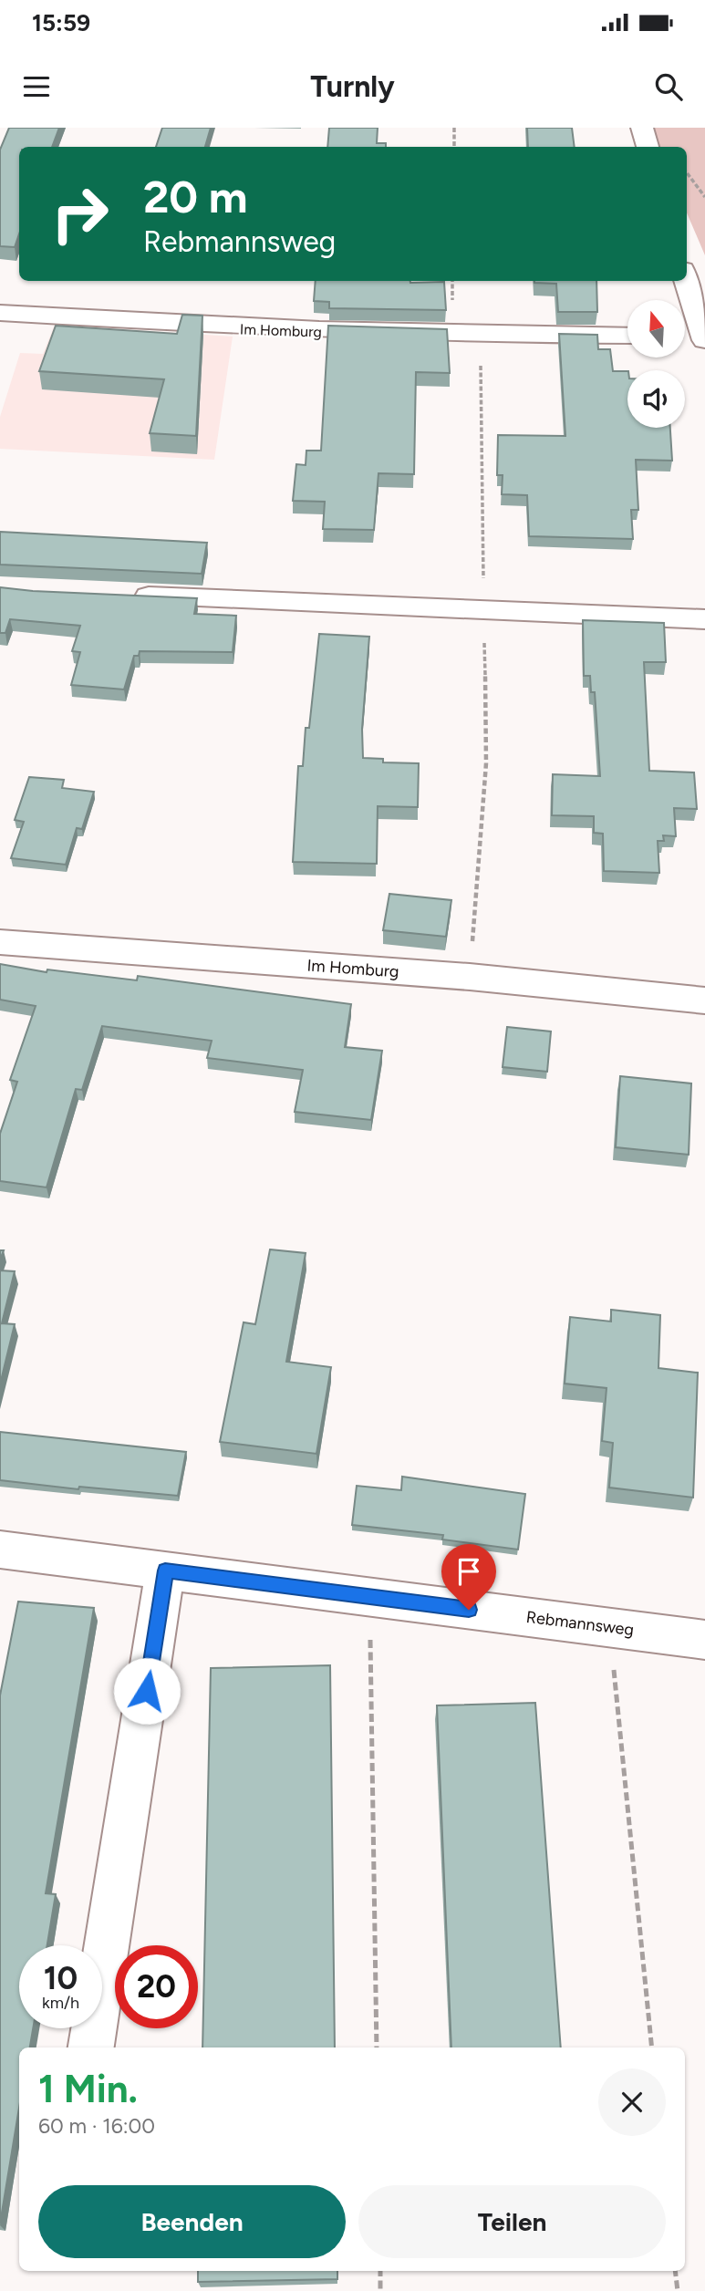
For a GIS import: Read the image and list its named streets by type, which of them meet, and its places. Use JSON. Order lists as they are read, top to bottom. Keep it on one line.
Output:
{"streets":{"street":["Im Homburg","Rebmannsweg"]},"north":"top","page":{"status":"15:59","header":"Turnly","turn":["20 m","Rebmannsweg"],"speed":"10 km/h","limit":"20","heading":["1 Min.","60 m · 16:00"],"buttons":["Beenden","Teilen"]}}
